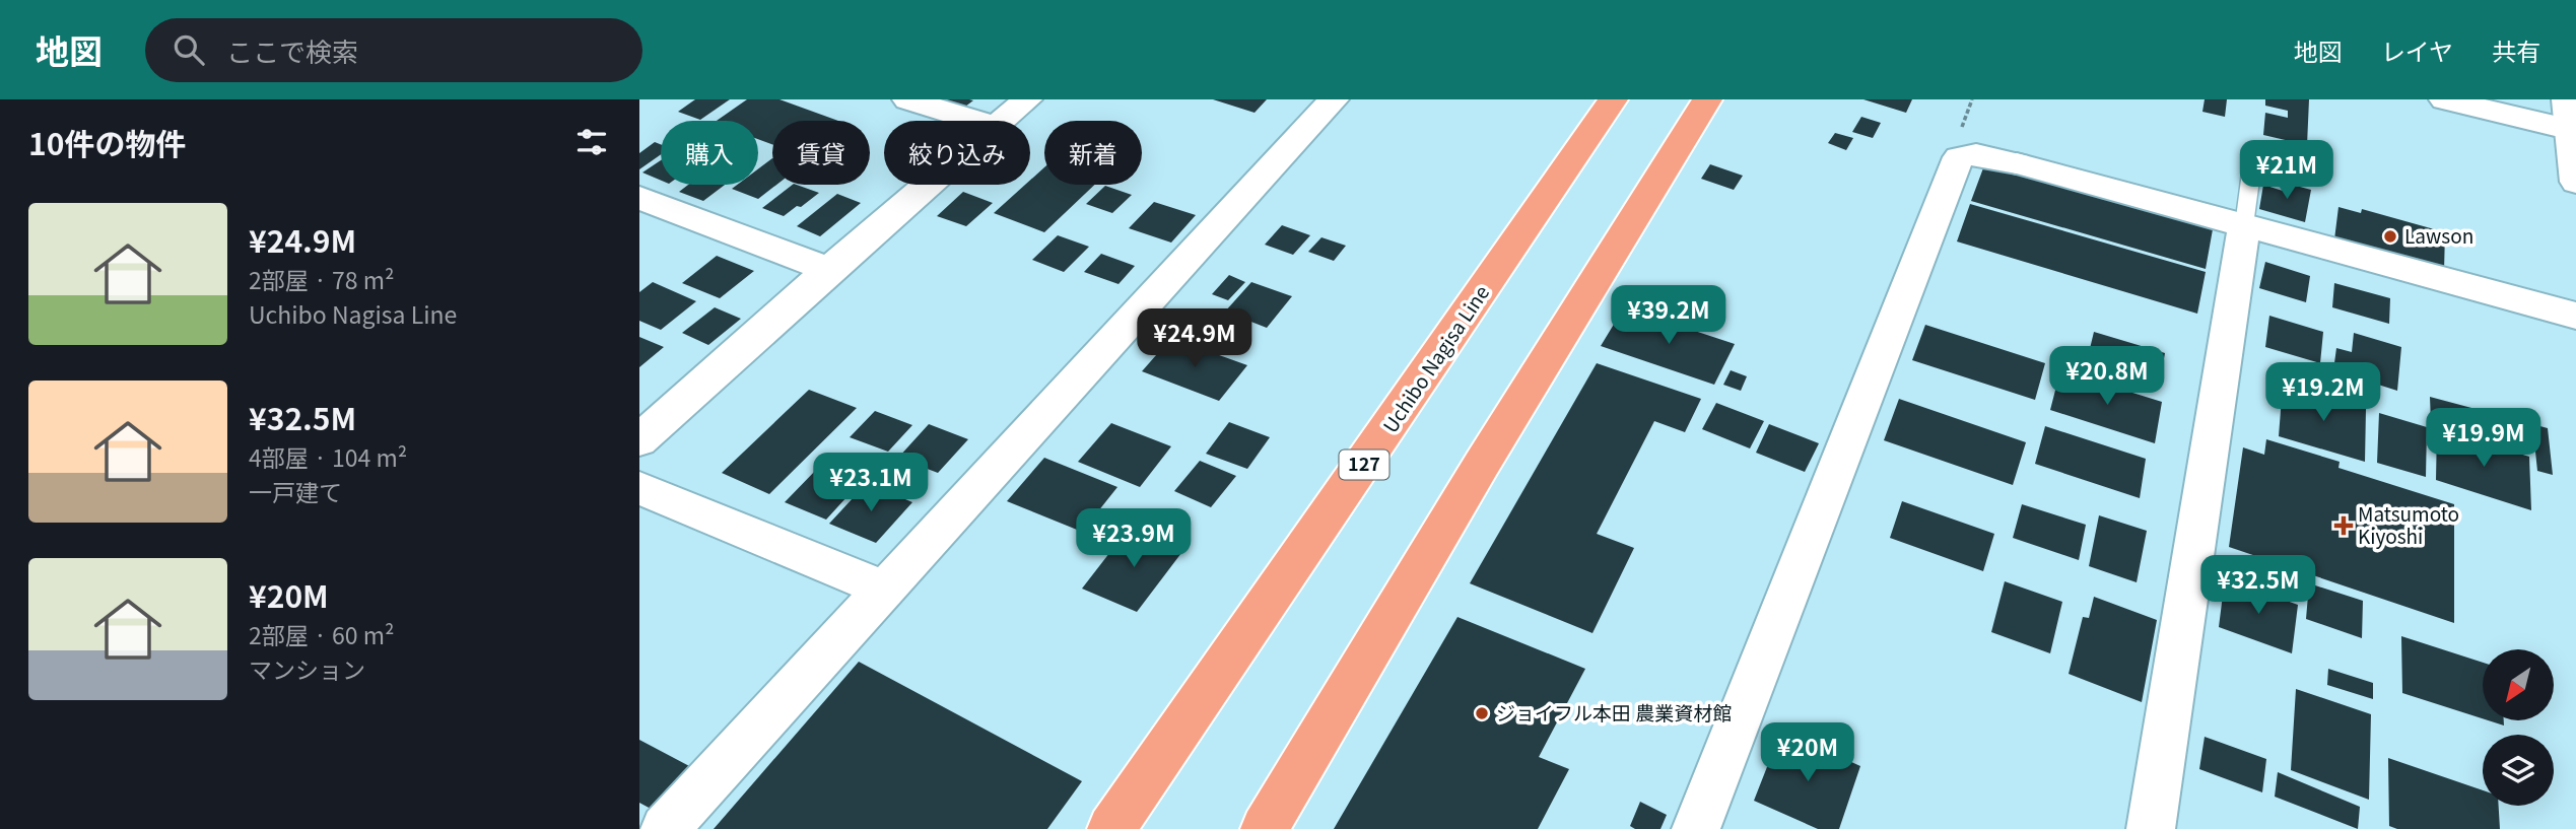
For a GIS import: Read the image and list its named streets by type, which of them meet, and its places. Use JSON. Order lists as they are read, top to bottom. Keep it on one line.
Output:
{"streets":{"highway":["Uchibo Nagisa Line","127"]},"places":{"other":["Lawson","ジョイフル本田 農業資材館"],"health":["Matsumoto Kiyoshi"]},"north":"bottom left","page":{"header":"地図","search":"ここで検索","nav":["地図","レイヤ","共有"],"heading":"10件の物件","chip":["購入","賃貸","絞り込み","新着"],"price":["¥21M","¥39.2M","¥24.9M","¥20.8M","¥19.2M","¥19.9M","¥23.1M","¥23.9M","¥32.5M","¥20M"],"list":[{"name":"¥24.9M","note":"2部屋 · 78 m² · Uchibo Nagisa Line"},{"name":"¥32.5M","note":"4部屋 · 104 m² · 一戸建て"},{"name":"¥20M","note":"2部屋 · 60 m² · マンション"}]}}
